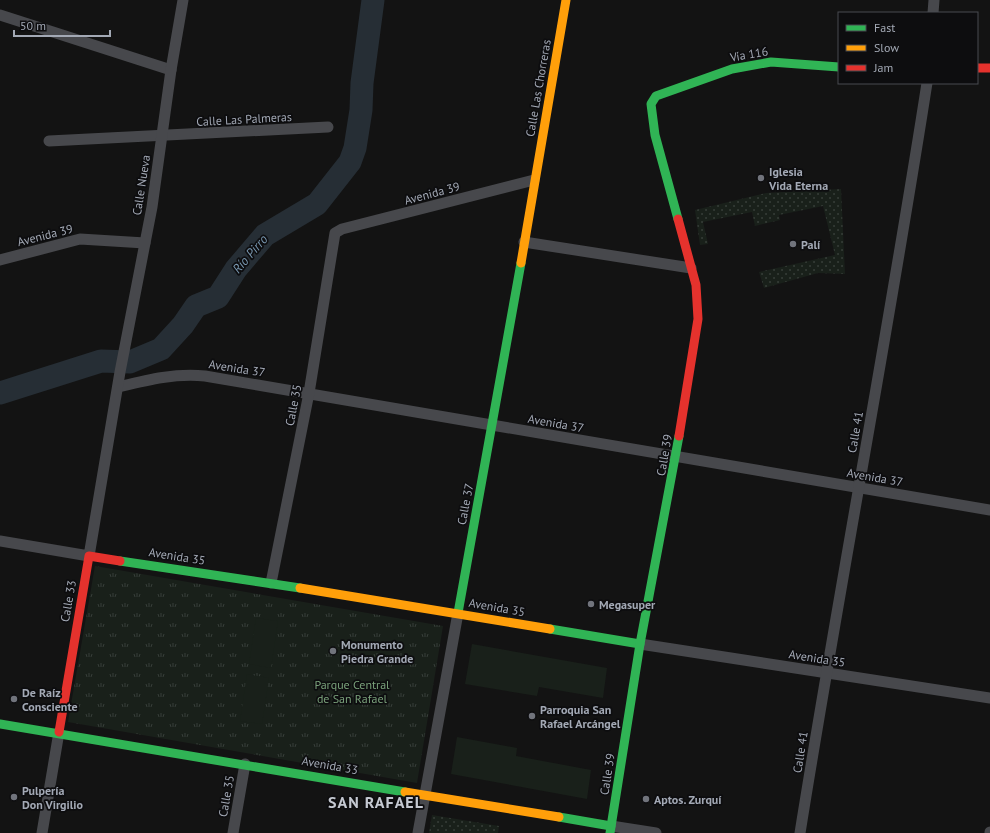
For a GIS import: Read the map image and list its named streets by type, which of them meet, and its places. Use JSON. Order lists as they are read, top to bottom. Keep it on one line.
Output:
{"streets":{"main road":["Vía 116","Calle Las Chorreras","Calle 39","Calle 37","Avenida 35","Calle 33","Avenida 33"],"street":["Calle Las Palmeras","Calle Nueva","Avenida 39","Avenida 37","Calle 35","Calle 41"]},"crossings":[["Vía 116","Calle 39"],["Calle Las Chorreras","Avenida 39"],["Calle Las Chorreras","Calle 37"],["Calle Las Palmeras","Calle Nueva"],["Calle Nueva","Avenida 39"],["Calle Nueva","Calle 33"],["Avenida 39","Calle 35"],["Avenida 39","Calle 37"],["Avenida 37","Calle 35"],["Avenida 37","Calle 41"],["Avenida 37","Calle 39"],["Avenida 37","Calle 37"],["Avenida 37","Calle 33"],["Calle 35","Avenida 35"],["Calle 35","Avenida 33"],["Calle 41","Avenida 35"],["Calle 39","Avenida 35"],["Calle 39","Avenida 33"],["Calle 37","Avenida 35"],["Calle 37","Avenida 33"],["Avenida 35","Calle 33"],["Calle 33","Avenida 33"]],"districts":["SAN RAFAEL"],"water":["Río Pirro"],"parks":["Parque Central de San Rafael"],"places":["Iglesia Vida Eterna","Palí","Megasuper","Monumento Piedra Grande","De Raíz Consciente","Parroquia San Rafael Arcángel","Pulpería Don Virgilio","Aptos. Zurquí"],"legend":["Fast","Slow","Jam"],"scale_bar":"50 m"}
